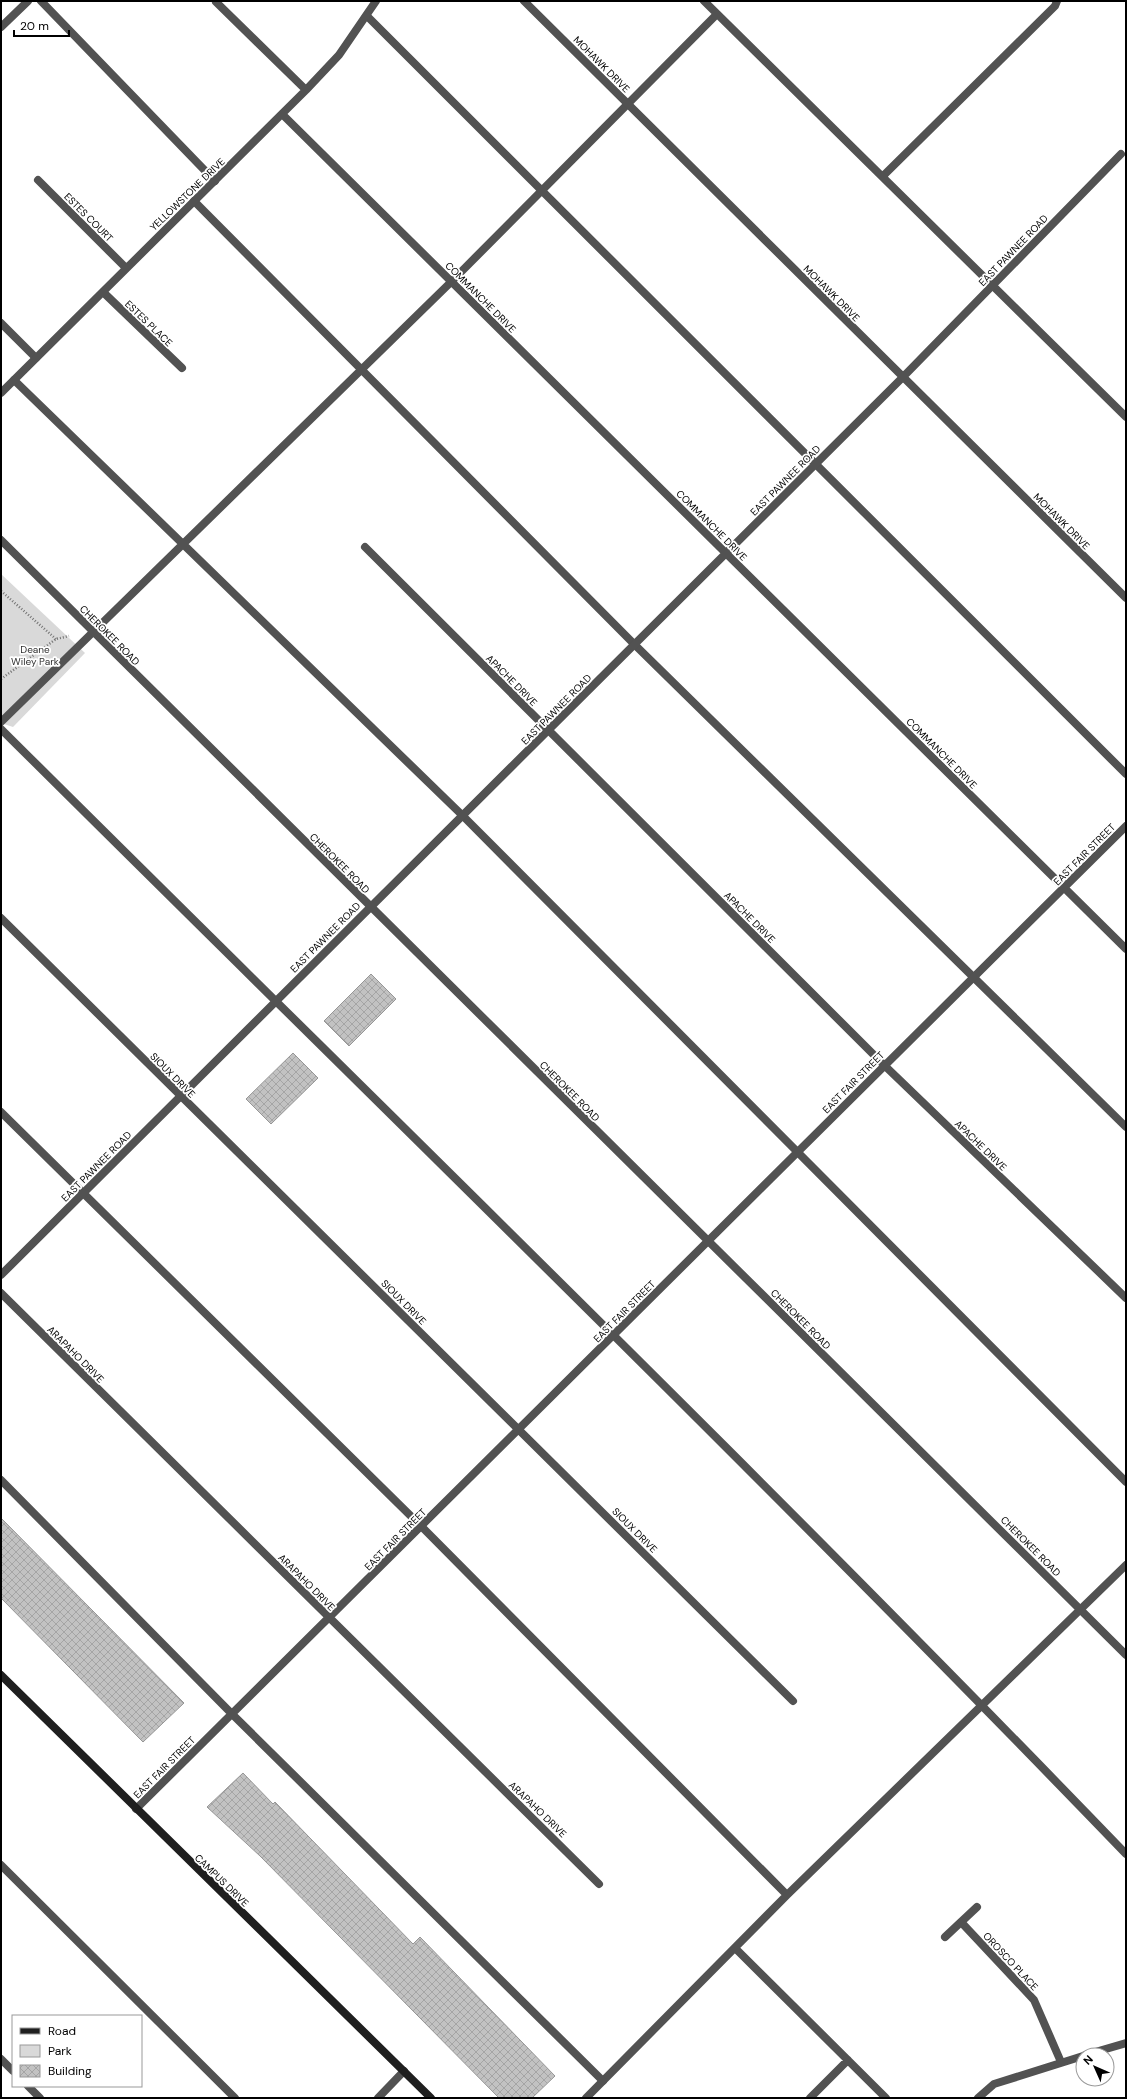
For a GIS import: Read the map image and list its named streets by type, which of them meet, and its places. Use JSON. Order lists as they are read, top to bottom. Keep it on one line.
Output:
{"streets":{"main road":["CAMPUS DRIVE"],"street":["MOHAWK DRIVE","YELLOWSTONE DRIVE","ESTES COURT","EAST PAWNEE ROAD","COMMANCHE DRIVE","ESTES PLACE","CHEROKEE ROAD","APACHE DRIVE","EAST FAIR STREET","SIOUX DRIVE","ARAPAHO DRIVE","OROSCO PLACE"]},"crossings":[["MOHAWK DRIVE","EAST PAWNEE ROAD"],["YELLOWSTONE DRIVE","ESTES COURT"],["YELLOWSTONE DRIVE","COMMANCHE DRIVE"],["YELLOWSTONE DRIVE","ESTES PLACE"],["EAST PAWNEE ROAD","COMMANCHE DRIVE"],["EAST PAWNEE ROAD","CHEROKEE ROAD"],["EAST PAWNEE ROAD","APACHE DRIVE"],["EAST PAWNEE ROAD","SIOUX DRIVE"],["COMMANCHE DRIVE","EAST FAIR STREET"],["CHEROKEE ROAD","EAST FAIR STREET"],["APACHE DRIVE","EAST FAIR STREET"],["EAST FAIR STREET","SIOUX DRIVE"],["EAST FAIR STREET","ARAPAHO DRIVE"],["EAST FAIR STREET","CAMPUS DRIVE"]],"parks":["Deane Wiley Park"],"legend":["Road","Park","Building"],"scale_bar":"20 m","north":"top left"}
